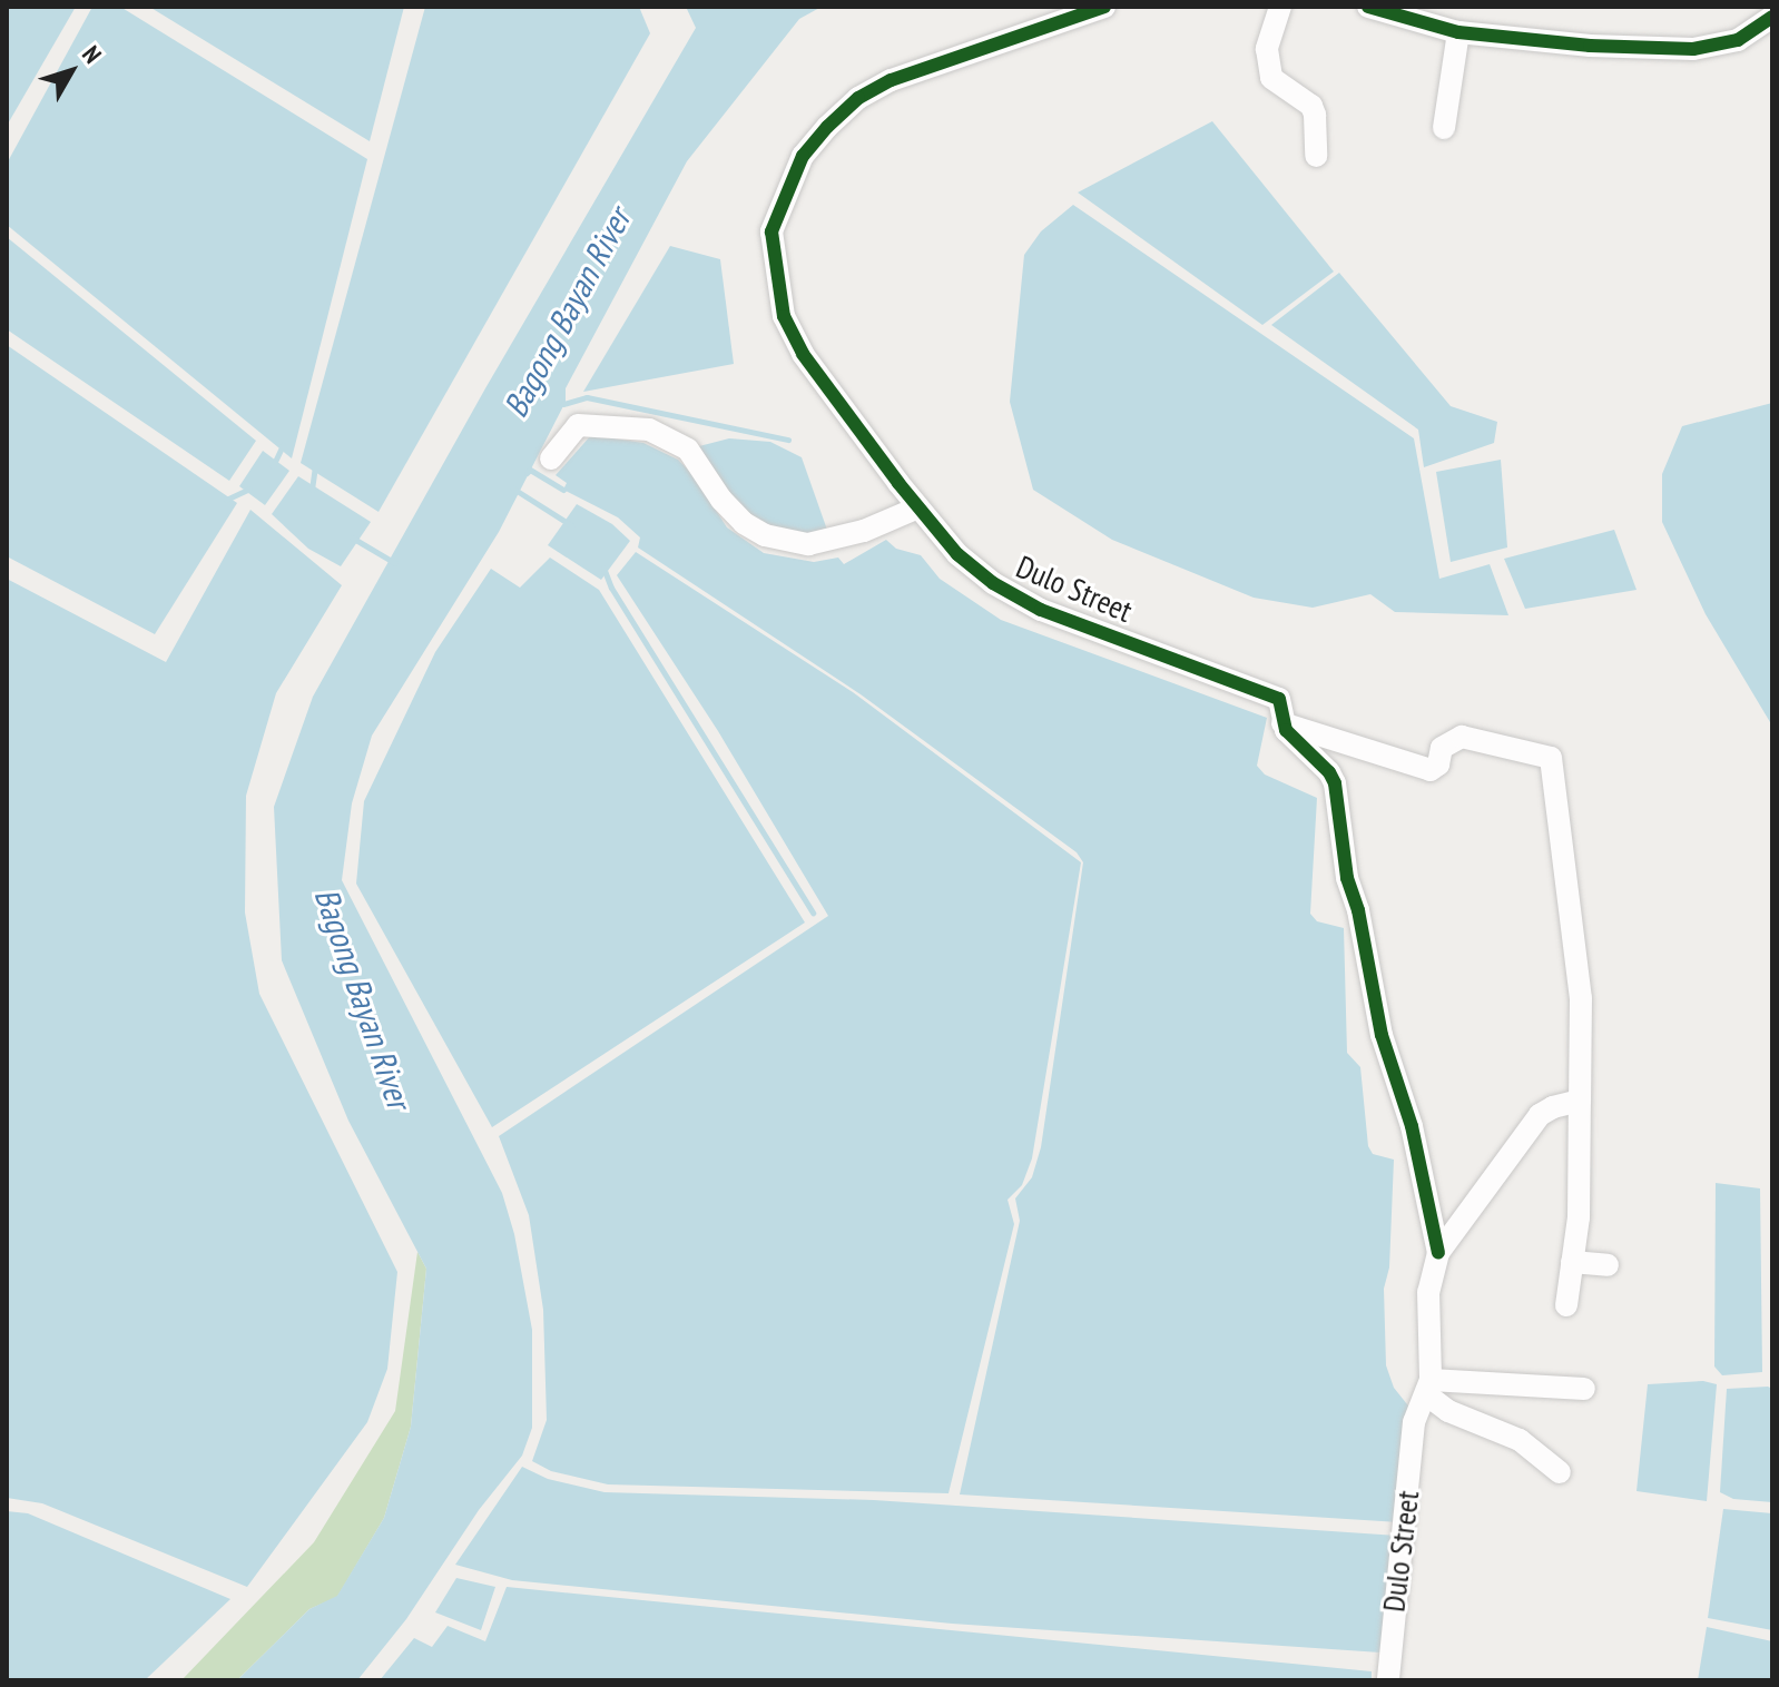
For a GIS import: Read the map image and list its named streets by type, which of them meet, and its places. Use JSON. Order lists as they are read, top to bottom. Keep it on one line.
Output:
{"streets":{"street":["Dulo Street"]},"water":["Bagong Bayan River"],"north":"top right"}
